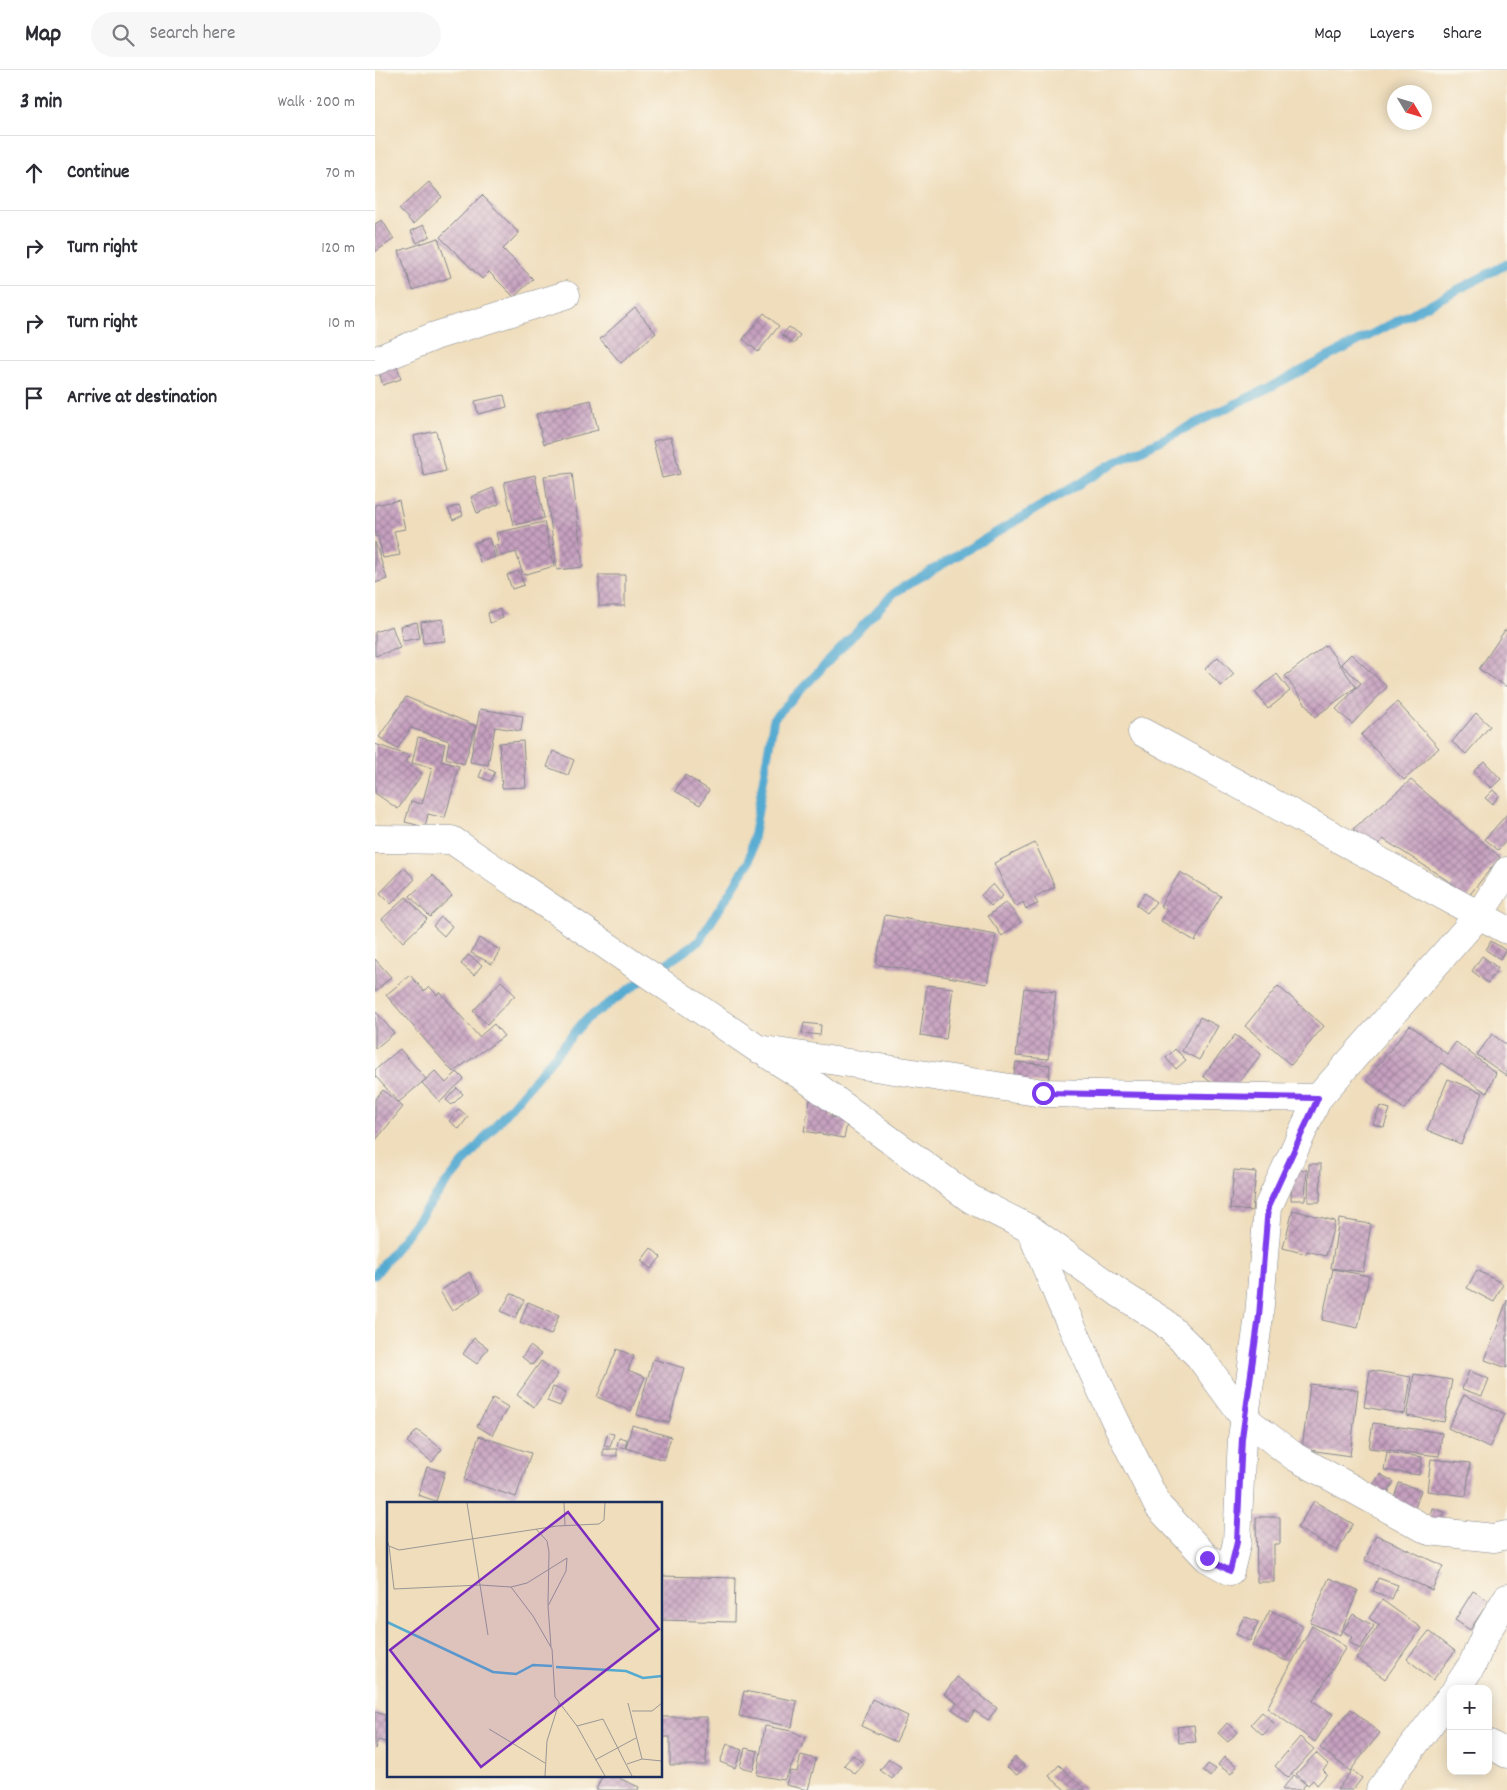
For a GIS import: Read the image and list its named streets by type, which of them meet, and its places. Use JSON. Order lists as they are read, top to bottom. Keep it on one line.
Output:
{"north":"bottom right","page":{"header":"Map","search":"Search here","nav":["Map","Layers","Share"],"heading":["3 min","Walk · 200 m"],"list":[["Continue","70 m"],["Turn right","120 m"],["Turn right","10 m"],"Arrive at destination"],"map_buttons":["+","−"]}}
